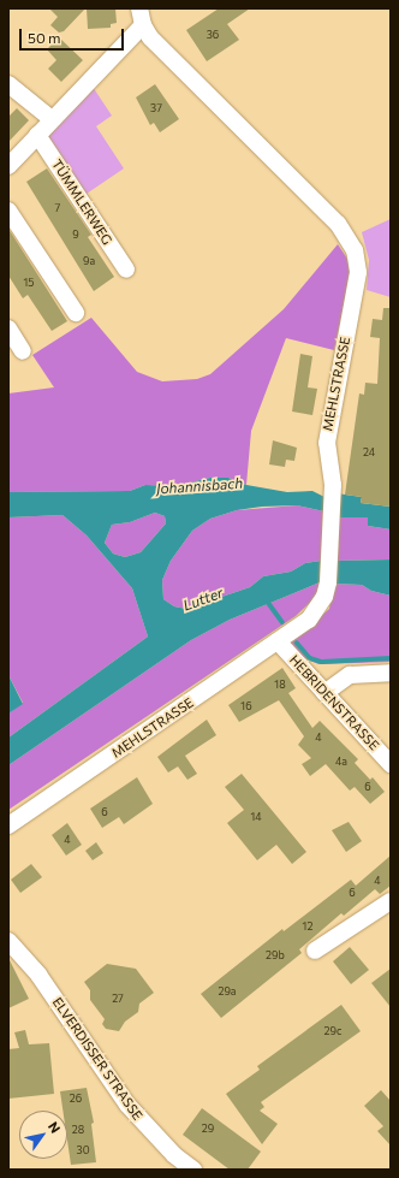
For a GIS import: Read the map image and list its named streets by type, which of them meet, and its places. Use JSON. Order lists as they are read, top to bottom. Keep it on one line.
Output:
{"streets":{"street":["TÜMMLERWEG","MEHLSTRASSE","HEBRIDENSTRASSE","ELVERDISSER STRASSE"]},"crossings":[["MEHLSTRASSE","HEBRIDENSTRASSE"]],"water":["Johannisbach","Lutter"],"house_numbers":["36","37","7","9","9a","15","24","18","16","4","4a","6","6","14","4","4","6","12","29b","29a","27","29c","26","29","28","30"],"scale_bar":"50 m","north":"top right"}
